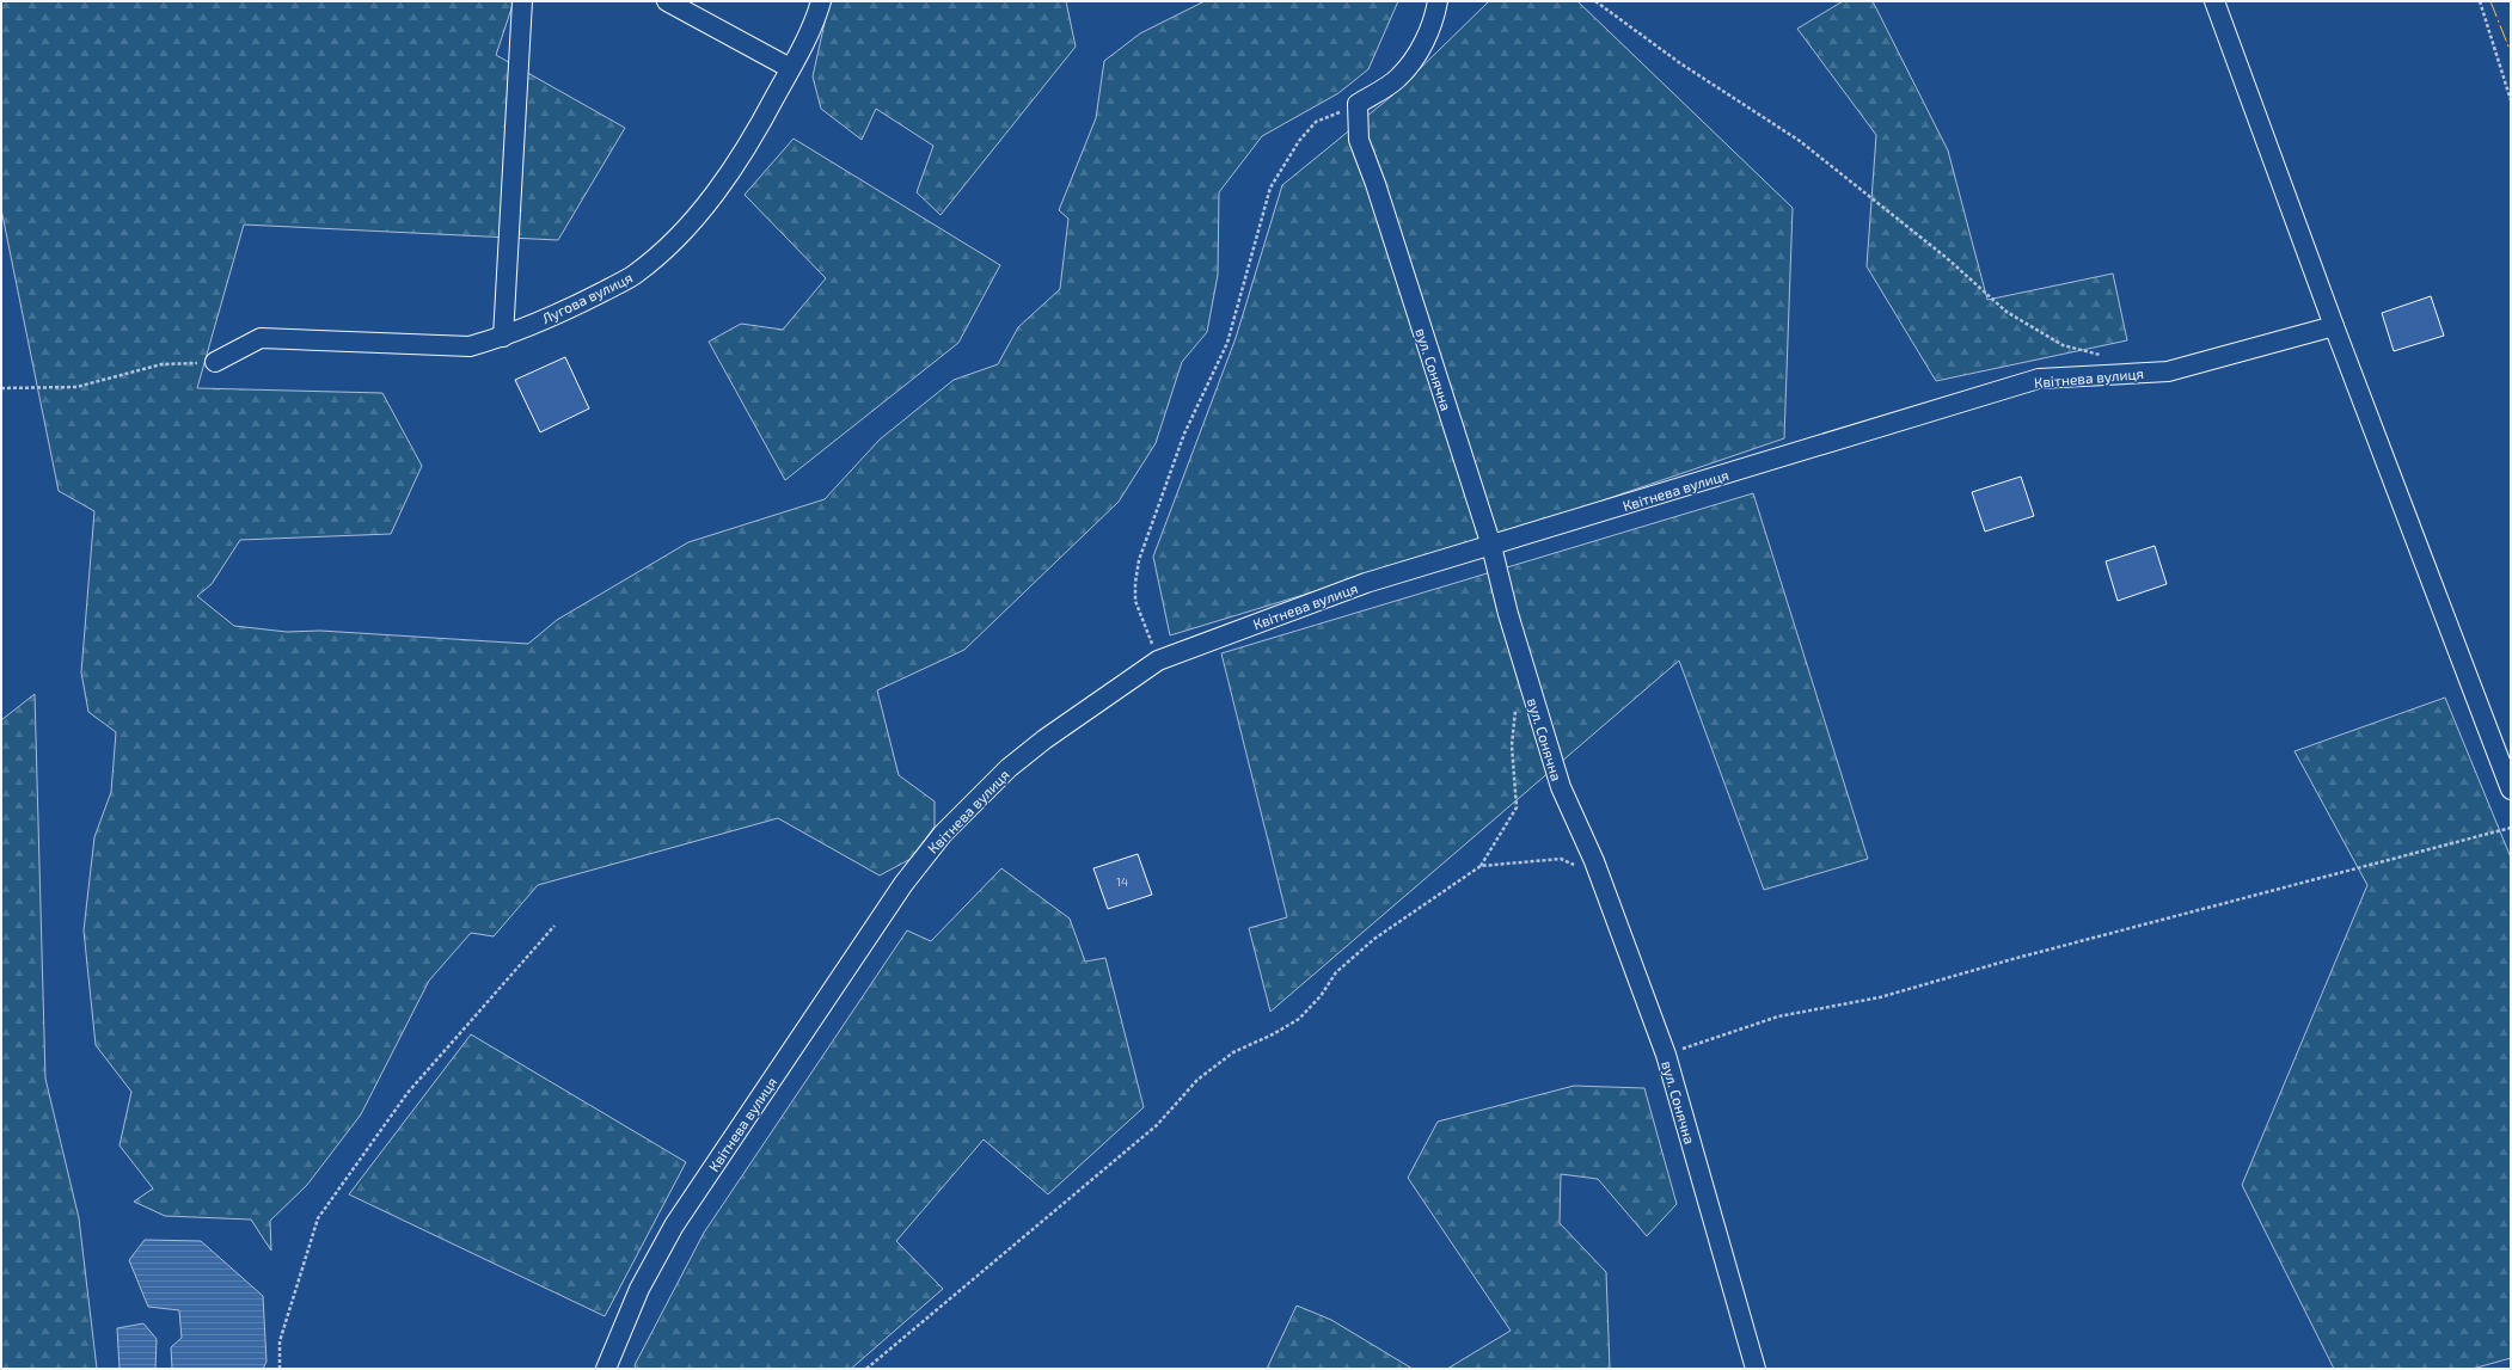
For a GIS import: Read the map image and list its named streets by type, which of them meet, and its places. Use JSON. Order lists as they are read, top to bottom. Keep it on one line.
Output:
{"streets":{"street":["Лугова вулиця","вул. Сонячна","Квітнева вулиця"]},"crossings":[["вул. Сонячна","Квітнева вулиця"]],"house_numbers":["14"]}
